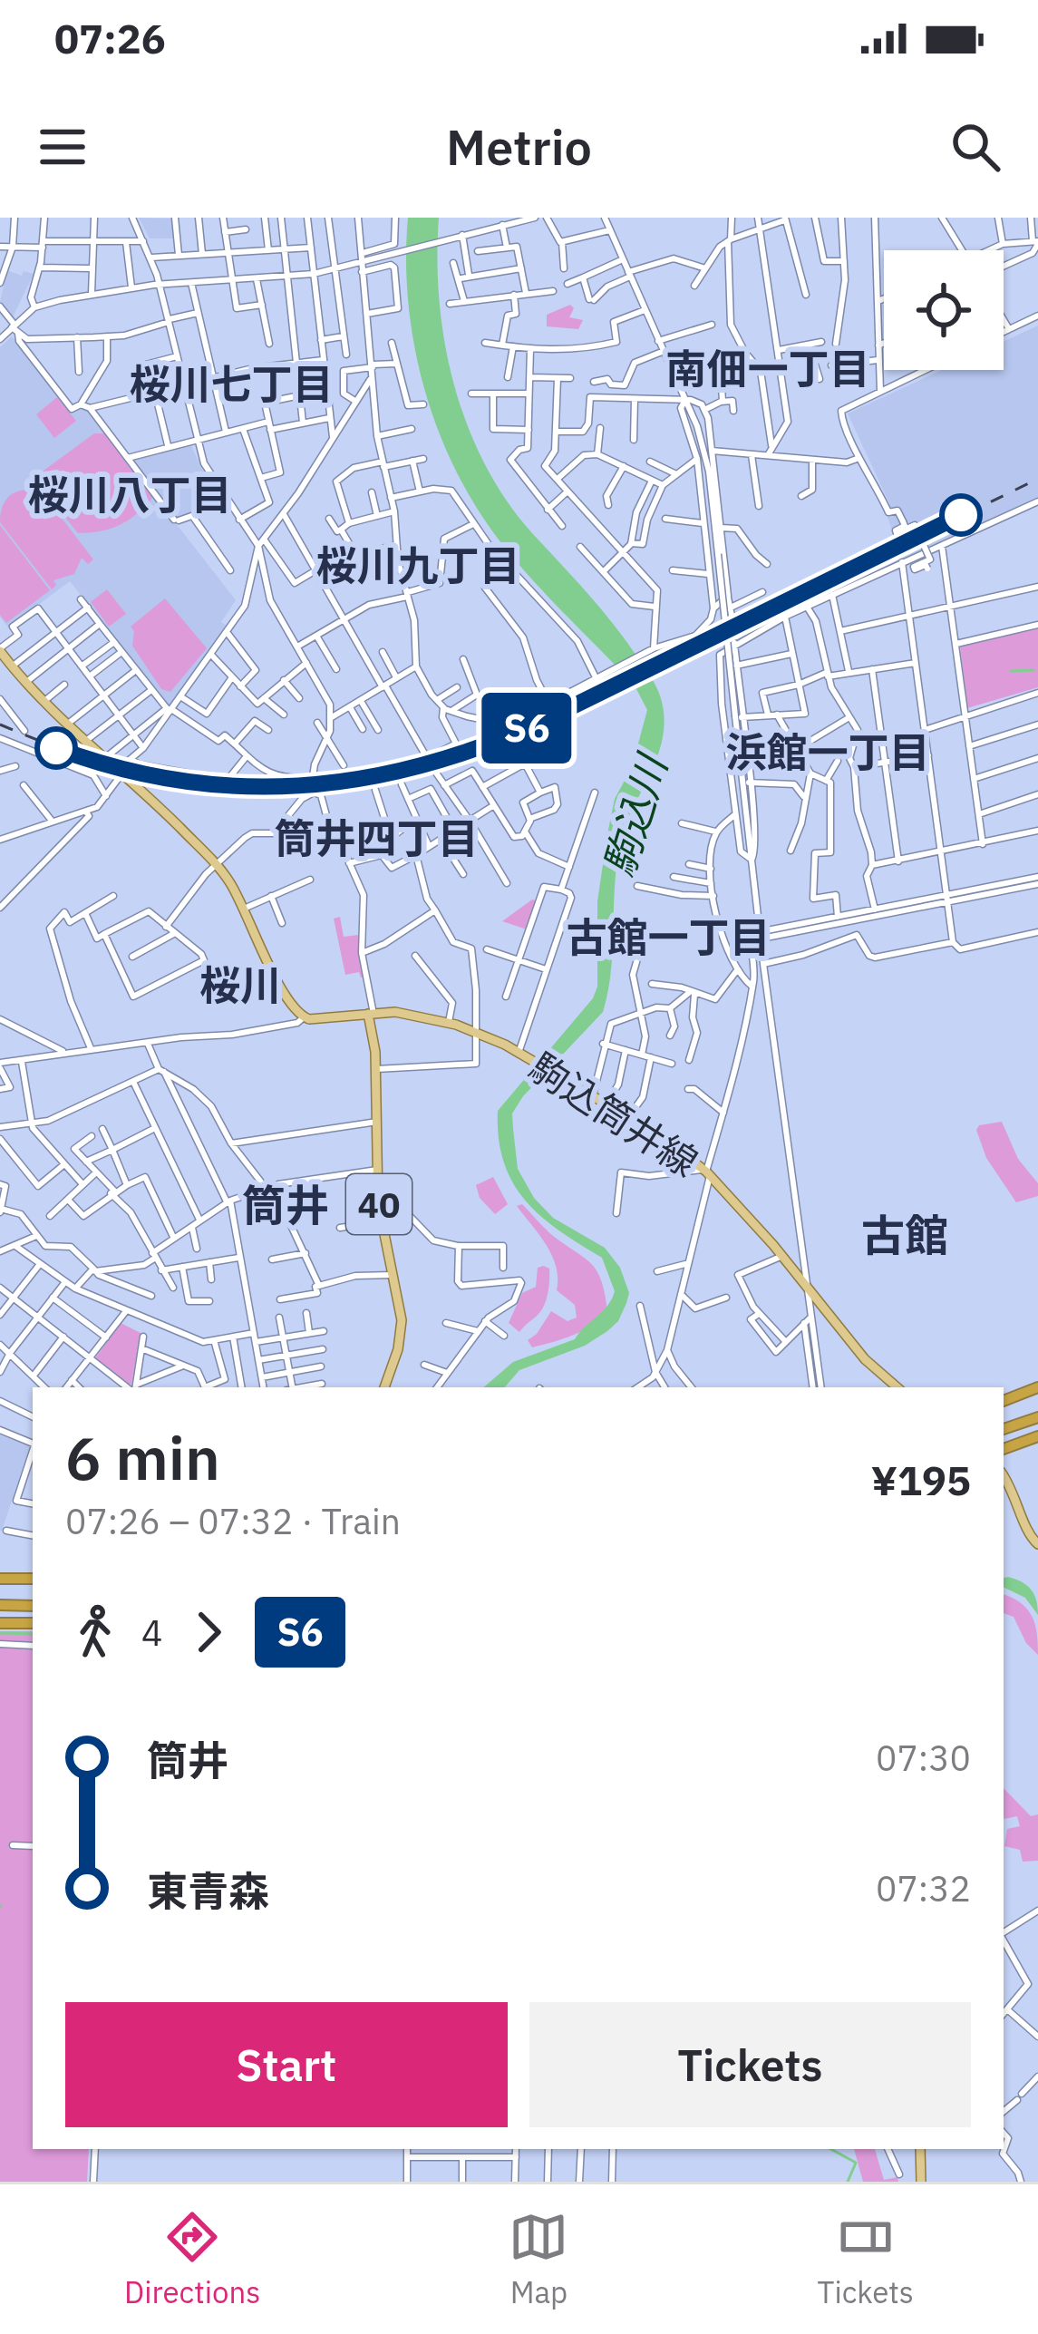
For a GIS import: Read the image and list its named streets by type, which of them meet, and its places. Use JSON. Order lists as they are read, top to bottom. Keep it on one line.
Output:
{"streets":{"main road":["駒込筒井線","40"]},"crossings":[["駒込筒井線","40"]],"districts":["南佃一丁目","桜川七丁目","桜川八丁目","桜川九丁目","浜館一丁目","筒井四丁目","古館一丁目","桜川","筒井","古館"],"water":["駒込川"],"page":{"status":"07:26","header":"Metrio","on_map":"S6","heading":["6 min","07:26 – 07:32 · Train","¥195"],"legs":["4","S6"],"list":[{"name":"筒井","value":"07:30"},{"name":"東青森","value":"07:32"}],"buttons":["Start","Tickets"],"tabs":["Directions","Map","Tickets"]}}
